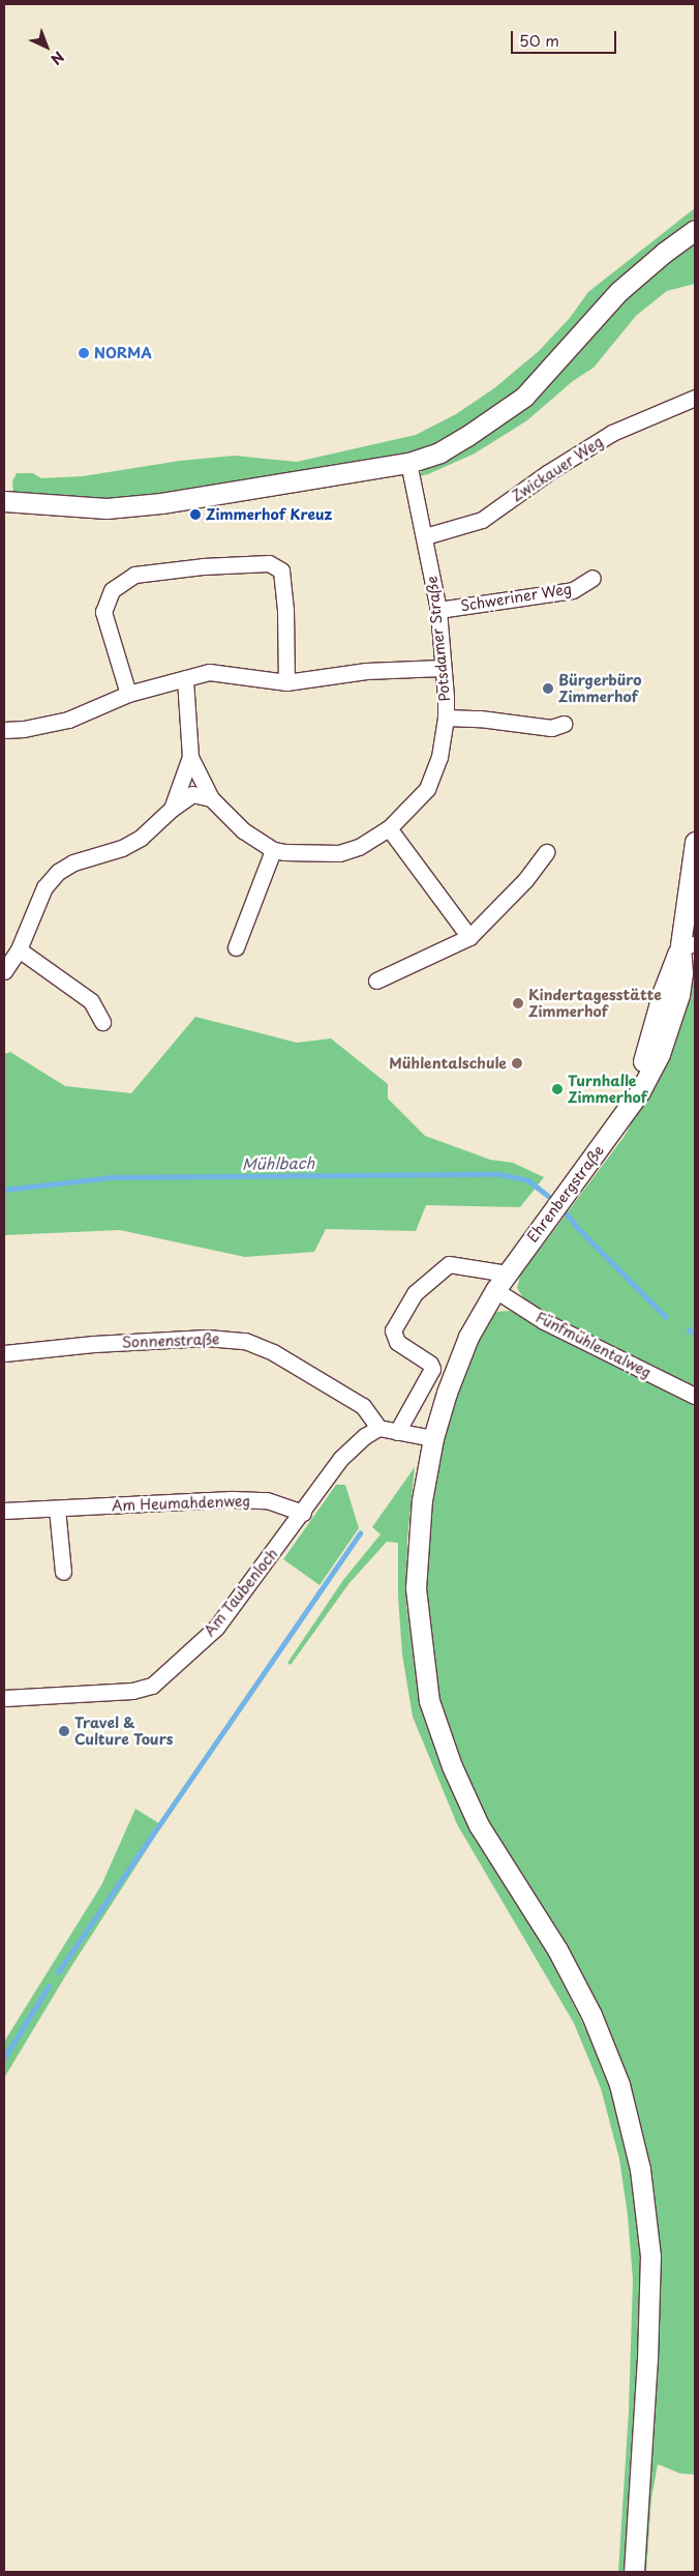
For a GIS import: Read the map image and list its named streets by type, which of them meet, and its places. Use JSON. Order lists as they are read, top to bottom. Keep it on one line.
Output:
{"streets":{"street":["Zwickauer Weg","Schweriner Weg","Potsdamer Straße","Ehrenbergstraße","Sonnenstraße","Fünfmühlentalweg","Am Heumahdenweg","Am Taubenloch"]},"crossings":[["Zwickauer Weg","Potsdamer Straße"],["Schweriner Weg","Potsdamer Straße"],["Ehrenbergstraße","Fünfmühlentalweg"],["Sonnenstraße","Am Taubenloch"],["Am Heumahdenweg","Am Taubenloch"]],"water":["Mühlbach"],"places":["NORMA","Zimmerhof Kreuz","Bürgerbüro Zimmerhof","Kindertagesstätte Zimmerhof","Mühlentalschule","Turnhalle Zimmerhof","Travel & Culture Tours"],"scale_bar":"50 m","north":"bottom right"}
